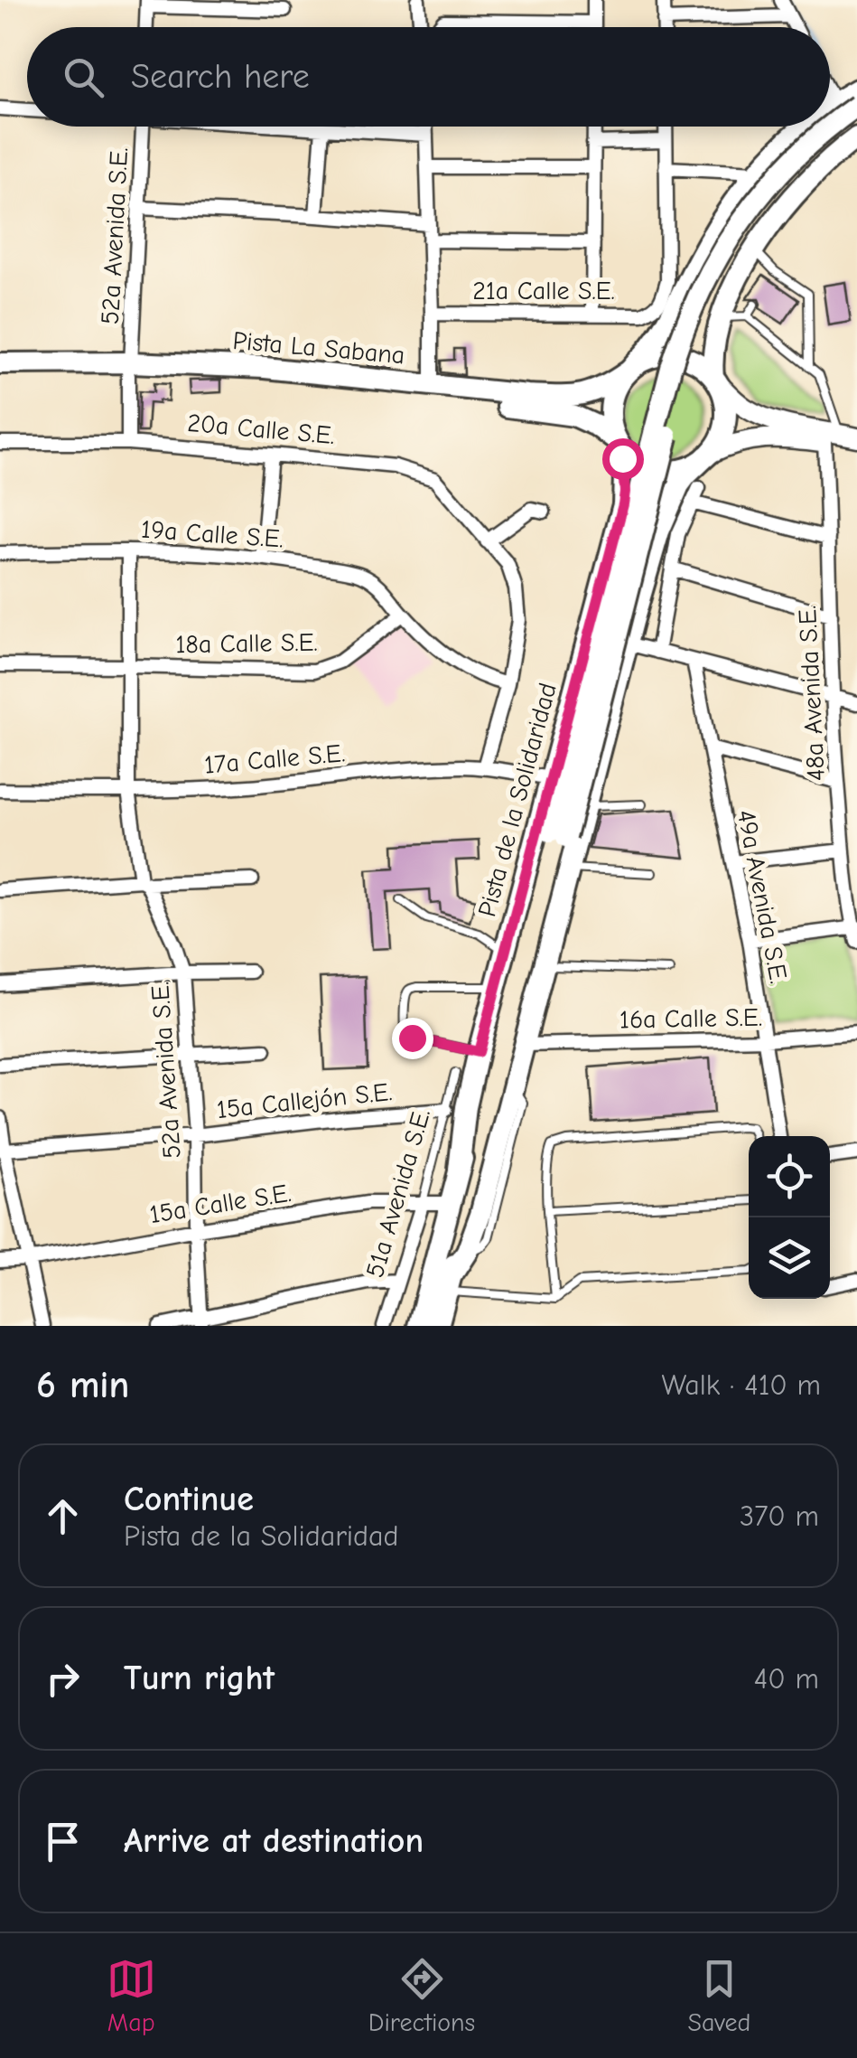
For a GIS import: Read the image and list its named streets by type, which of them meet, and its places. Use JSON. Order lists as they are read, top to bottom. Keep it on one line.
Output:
{"streets":{"main road":["Pista La Sabana","Pista de la Solidaridad"],"street":["52a Avenida S.E.","21a Calle S.E.","20a Calle S.E.","19a Calle S.E.","18a Calle S.E.","48a Avenida S.E.","17a Calle S.E.","49a Avenida S.E.","16a Calle S.E.","15a Callejón S.E.","51a Avenida S.E.","15a Calle S.E."]},"crossings":[["52a Avenida S.E.","Pista La Sabana"],["52a Avenida S.E.","20a Calle S.E."],["52a Avenida S.E.","19a Calle S.E."],["52a Avenida S.E.","18a Calle S.E."],["52a Avenida S.E.","17a Calle S.E."],["52a Avenida S.E.","15a Callejón S.E."],["52a Avenida S.E.","15a Calle S.E."],["Pista La Sabana","Pista de la Solidaridad"],["19a Calle S.E.","18a Calle S.E."],["17a Calle S.E.","Pista de la Solidaridad"],["Pista de la Solidaridad","15a Calle S.E."],["49a Avenida S.E.","16a Calle S.E."],["15a Callejón S.E.","51a Avenida S.E."],["51a Avenida S.E.","15a Calle S.E."]],"page":{"search":"Search here","heading":["6 min","Walk · 410 m"],"list":[["Continue","Pista de la Solidaridad","370 m"],["Turn right","40 m"],"Arrive at destination"],"nav":["Map","Directions","Saved"]}}
